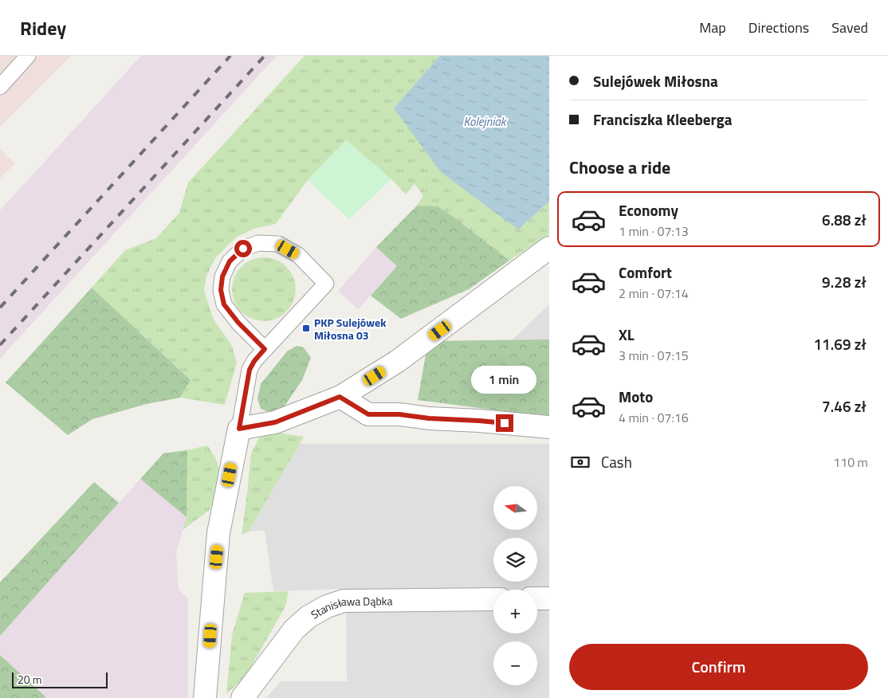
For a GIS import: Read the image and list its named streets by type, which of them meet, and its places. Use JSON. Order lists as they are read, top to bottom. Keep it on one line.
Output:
{"streets":{"street":["Stanisława Dąbka"]},"water":["Kolejniak"],"places":{"transit":["PKP Sulejówek Miłosna 03"]},"scale_bar":"20 m","north":"left","page":{"header":"Ridey","nav":["Map","Directions","Saved"],"banner":["Sulejówek Miłosna","Franciszka Kleeberga"],"heading":"Choose a ride","list":[{"name":"Economy","note":"1 min · 07:13","value":"6.88 zł"},{"name":"Comfort","note":"2 min · 07:14","value":"9.28 zł"},{"name":"XL","note":"3 min · 07:15","value":"11.69 zł"},{"name":"Moto","note":"4 min · 07:16","value":"7.46 zł"}],"bubble":"1 min","pay":["Cash","110 m"],"map_buttons":["+","−"],"buttons":"Confirm","scale":"20 m"}}
